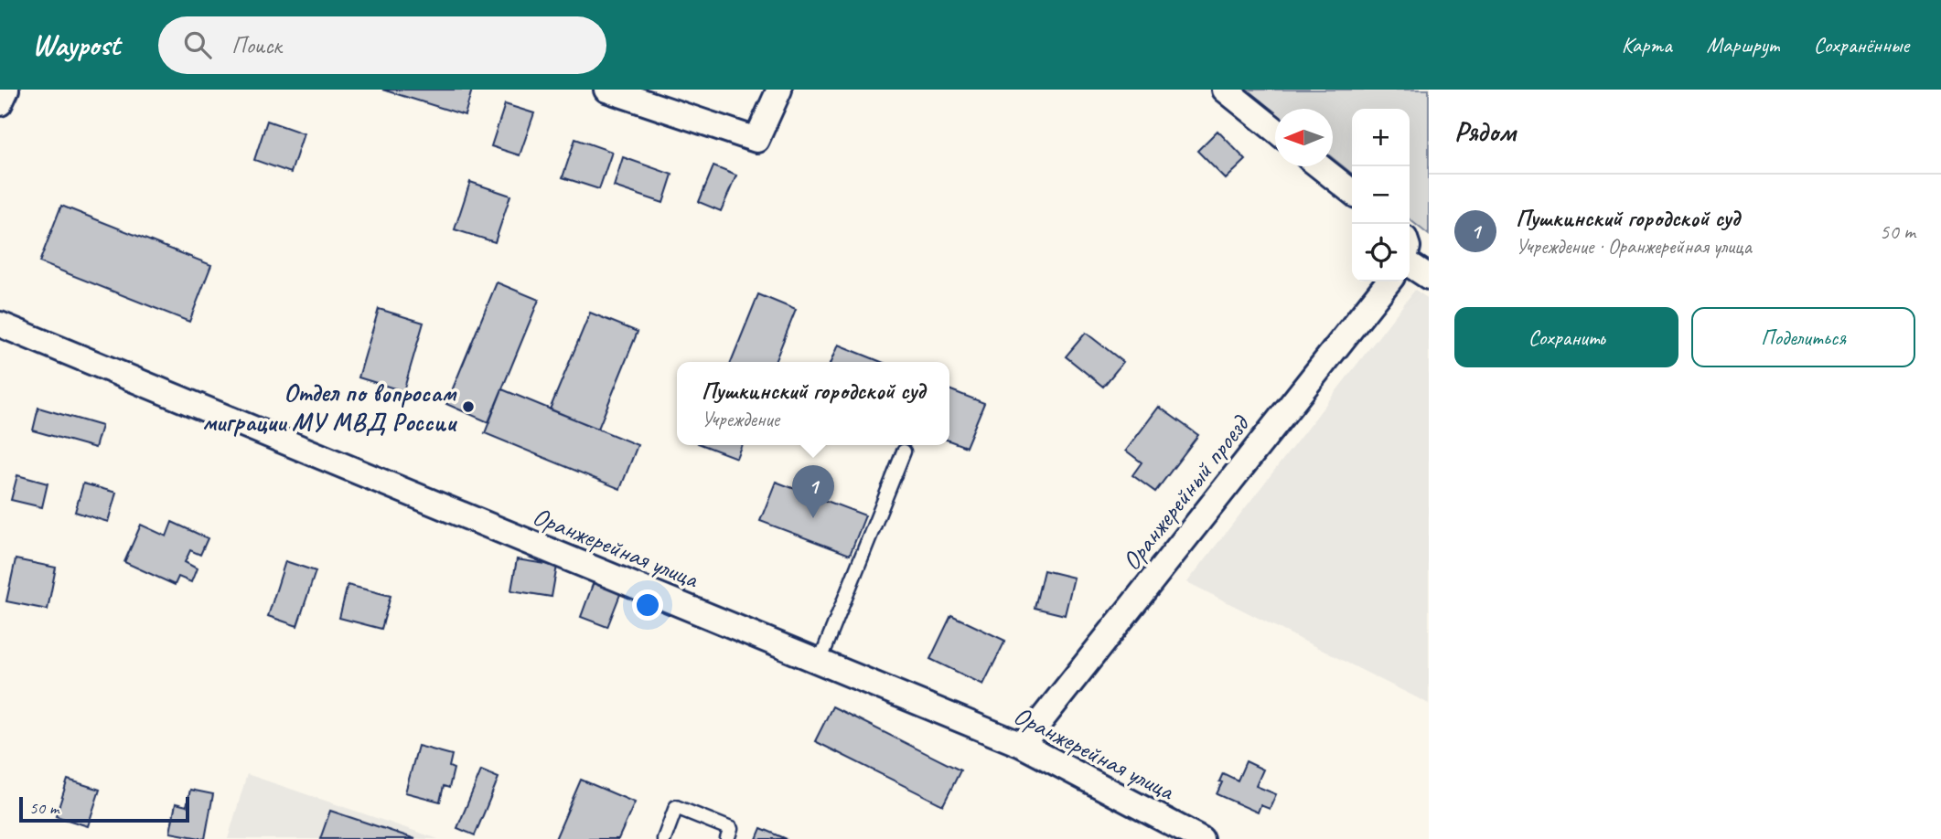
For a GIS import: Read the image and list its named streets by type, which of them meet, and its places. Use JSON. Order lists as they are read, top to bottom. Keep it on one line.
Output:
{"streets":{"street":["Оранжерейный проезд","Оранжерейная улица"]},"crossings":[["Оранжерейный проезд","Оранжерейная улица"]],"places":["Отдел по вопросам миграции МУ МВД России"],"scale_bar":"50 m","north":"left","page":{"header":"Waypost","search":"Поиск","nav":["Карта","Маршрут","Сохранённые"],"heading":"Рядом","map_buttons":["+","−"],"list":[{"mark":"1","name":"Пушкинский городской суд","note":"Учреждение · Оранжерейная улица","value":"50 m"}],"buttons":["Сохранить","Поделиться"],"popup":["Пушкинский городской суд","Учреждение"],"pins":"1","scale":"50 m"}}
